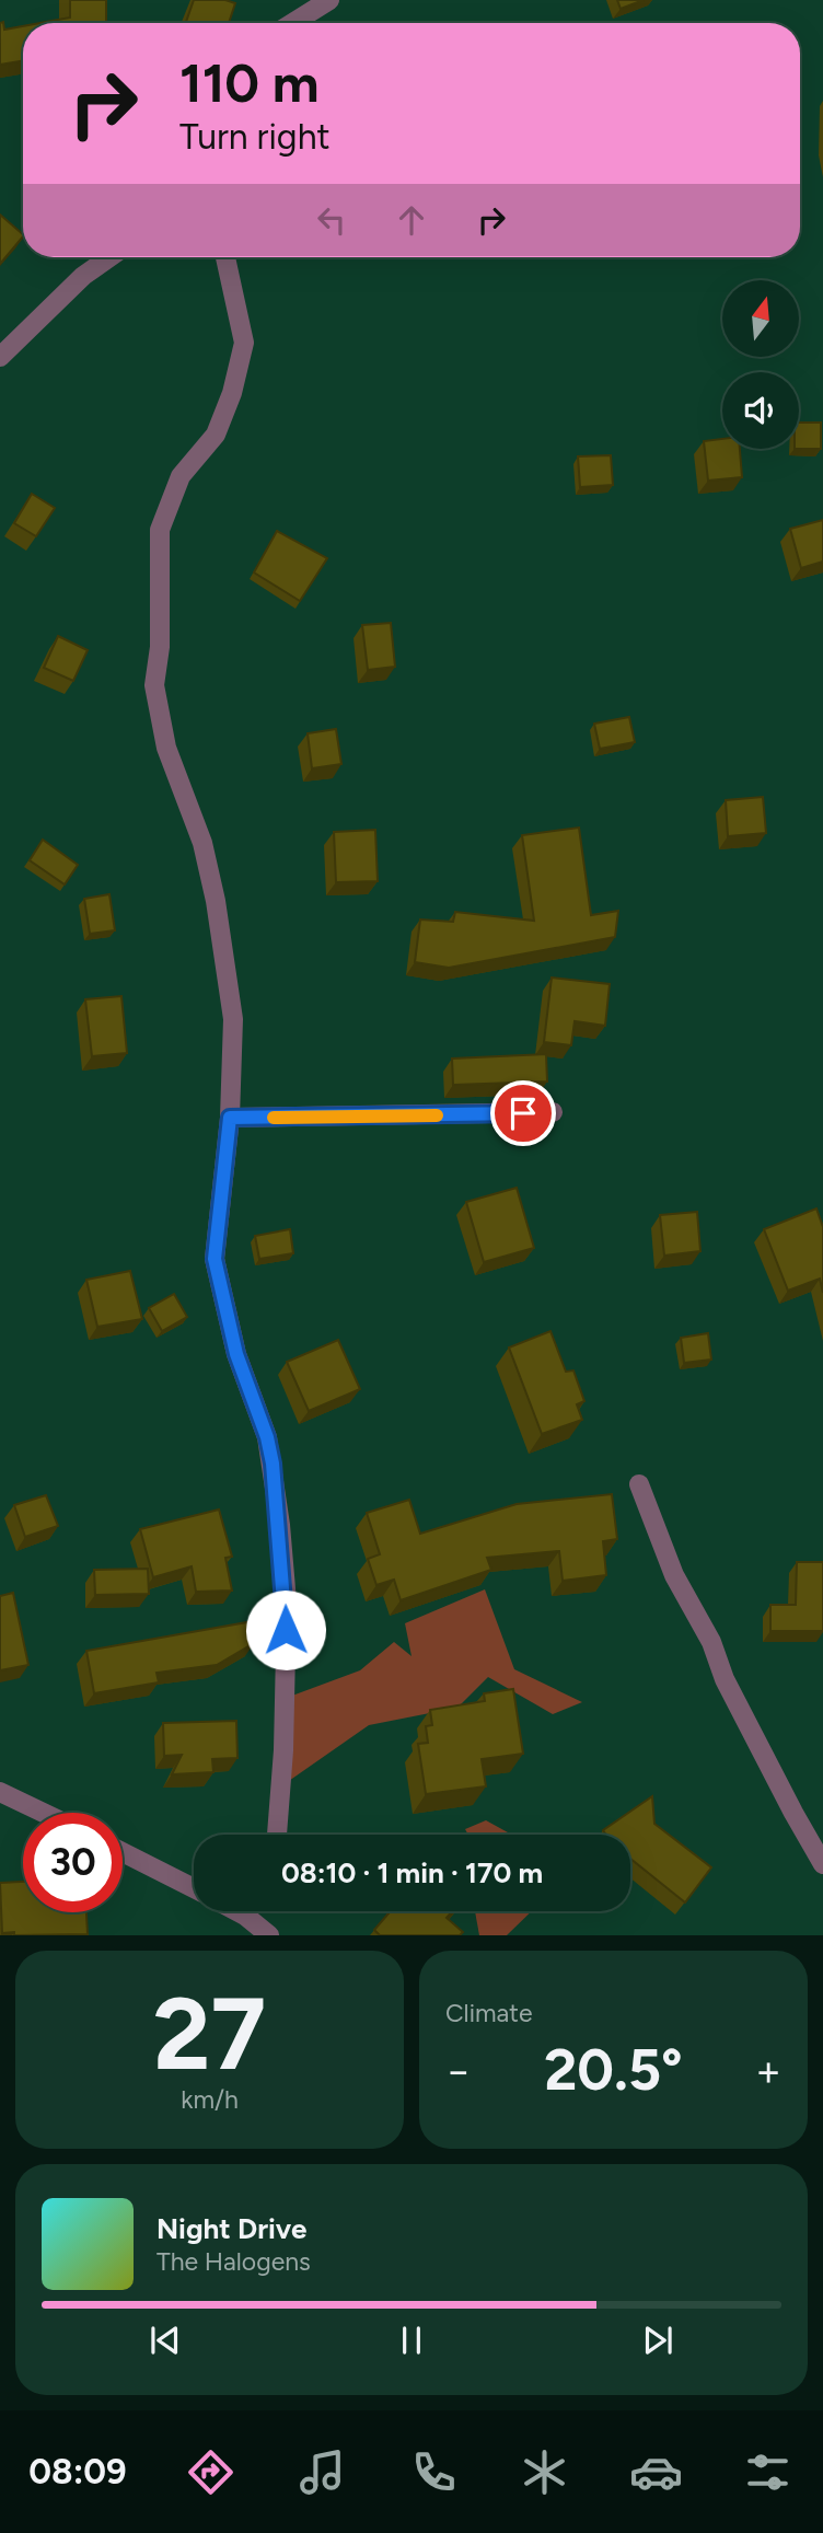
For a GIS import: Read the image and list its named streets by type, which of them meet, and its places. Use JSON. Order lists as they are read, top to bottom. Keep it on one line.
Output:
{"north":"top","page":{"turn":["110 m","Turn right"],"limit":"30","trip":"08:10 · 1 min · 170 m","tile":[["27","km/h"],"Climate"],"heat":["−","20.5°","+"],"song":["Night Drive","The Halogens"],"tabs":"08:09"}}
